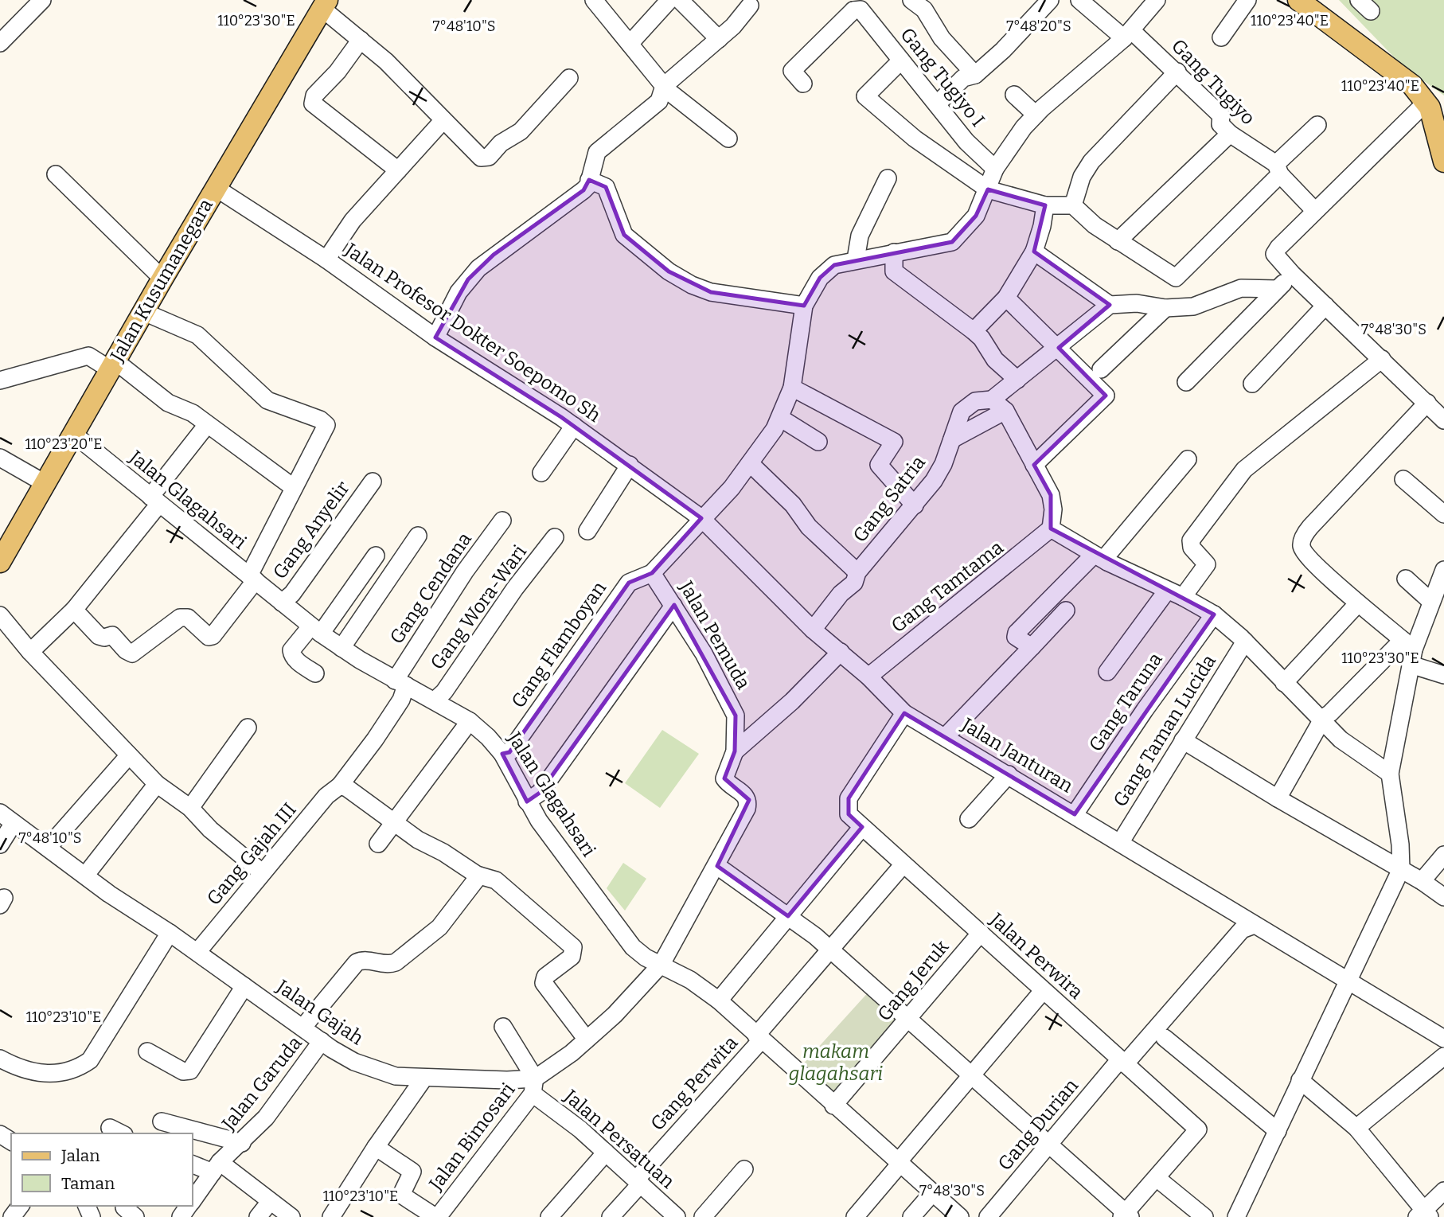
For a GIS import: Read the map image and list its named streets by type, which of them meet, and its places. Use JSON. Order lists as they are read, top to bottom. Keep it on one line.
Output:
{"streets":{"main road":["Jalan Kusumanegara"],"street":["Gang Tugiyo I","Gang Tugiyo","Jalan Profesor Dokter Soepomo Sh","Gang Satria","Jalan Glagahsari","Gang Anyelir","Gang Tamtama","Gang Cendana","Gang Wora-Wari","Jalan Pemuda","Gang Flamboyan","Gang Taruna","Gang Taman Lucida","Jalan Janturan","Gang Gajah III","Jalan Perwira","Gang Jeruk","Jalan Gajah","Jalan Garuda","Gang Perwita","Gang Durian","Jalan Bimosari","Jalan Persatuan"]},"crossings":[["Jalan Kusumanegara","Jalan Profesor Dokter Soepomo Sh"],["Jalan Kusumanegara","Jalan Glagahsari"],["Jalan Profesor Dokter Soepomo Sh","Gang Flamboyan"],["Jalan Profesor Dokter Soepomo Sh","Jalan Janturan"],["Gang Satria","Jalan Janturan"],["Jalan Glagahsari","Gang Anyelir"],["Jalan Glagahsari","Gang Cendana"],["Jalan Glagahsari","Gang Wora-Wari"],["Jalan Glagahsari","Gang Flamboyan"],["Jalan Glagahsari","Gang Jeruk"],["Jalan Glagahsari","Gang Perwita"],["Gang Tamtama","Jalan Janturan"],["Gang Cendana","Gang Gajah III"],["Jalan Pemuda","Gang Flamboyan"],["Gang Flamboyan","Jalan Janturan"],["Gang Taruna","Jalan Janturan"],["Gang Taman Lucida","Jalan Janturan"],["Jalan Janturan","Jalan Perwira"],["Jalan Janturan","Gang Durian"],["Gang Gajah III","Jalan Gajah"],["Jalan Perwira","Gang Jeruk"],["Jalan Perwira","Gang Perwita"],["Jalan Perwira","Gang Durian"],["Jalan Gajah","Jalan Garuda"],["Jalan Gajah","Jalan Bimosari"],["Jalan Gajah","Jalan Persatuan"],["Gang Perwita","Jalan Persatuan"],["Jalan Bimosari","Jalan Persatuan"]],"parks":["makam glagahsari"],"legend":["Jalan","Taman"],"coordinates":["110°23'30\"E","110°23'40\"E","7°48'10\"S","7°48'20\"S","7°48'30\"S","110°23'20\"E","110°23'10\"E"]}
